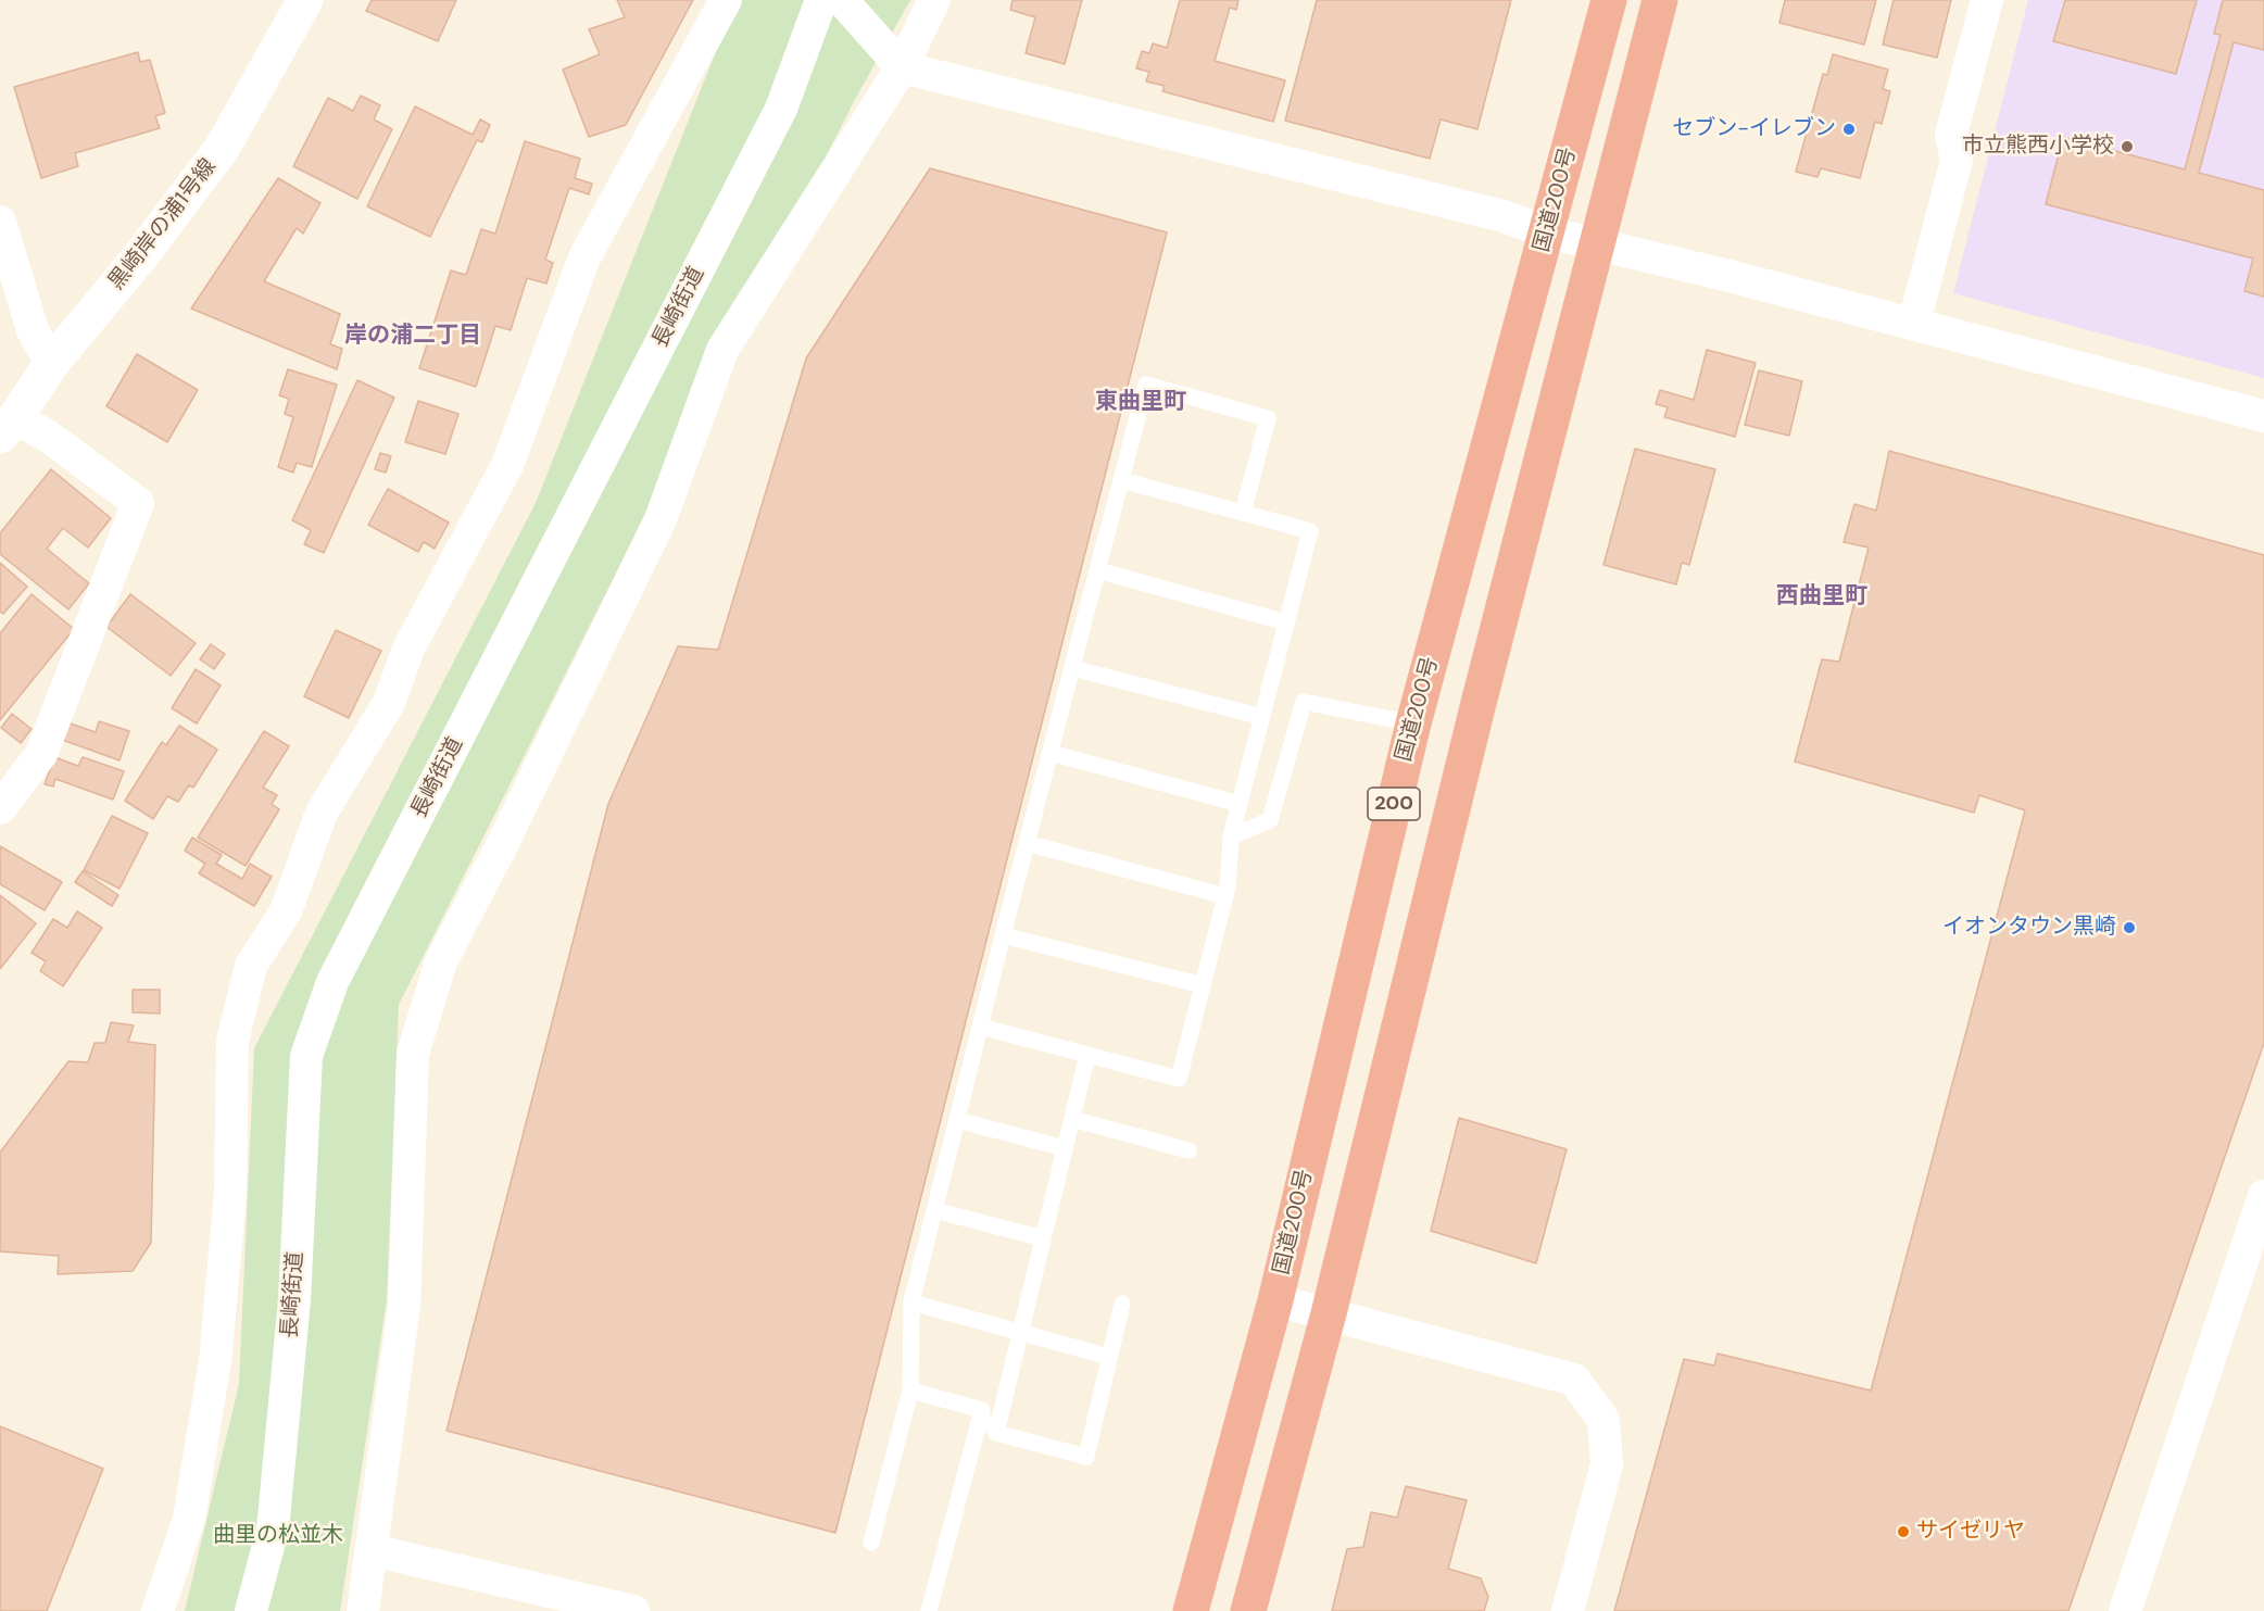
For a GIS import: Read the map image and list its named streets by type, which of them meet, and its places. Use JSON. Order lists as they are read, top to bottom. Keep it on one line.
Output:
{"streets":{"highway":["国道200号","200"],"street":["黒崎岸の浦1号線","長崎街道"]},"districts":["岸の浦二丁目","東曲里町","西曲里町"],"parks":["曲里の松並木"],"places":["セブン-イレブン","市立熊西小学校","イオンタウン黒崎","サイゼリヤ"]}
